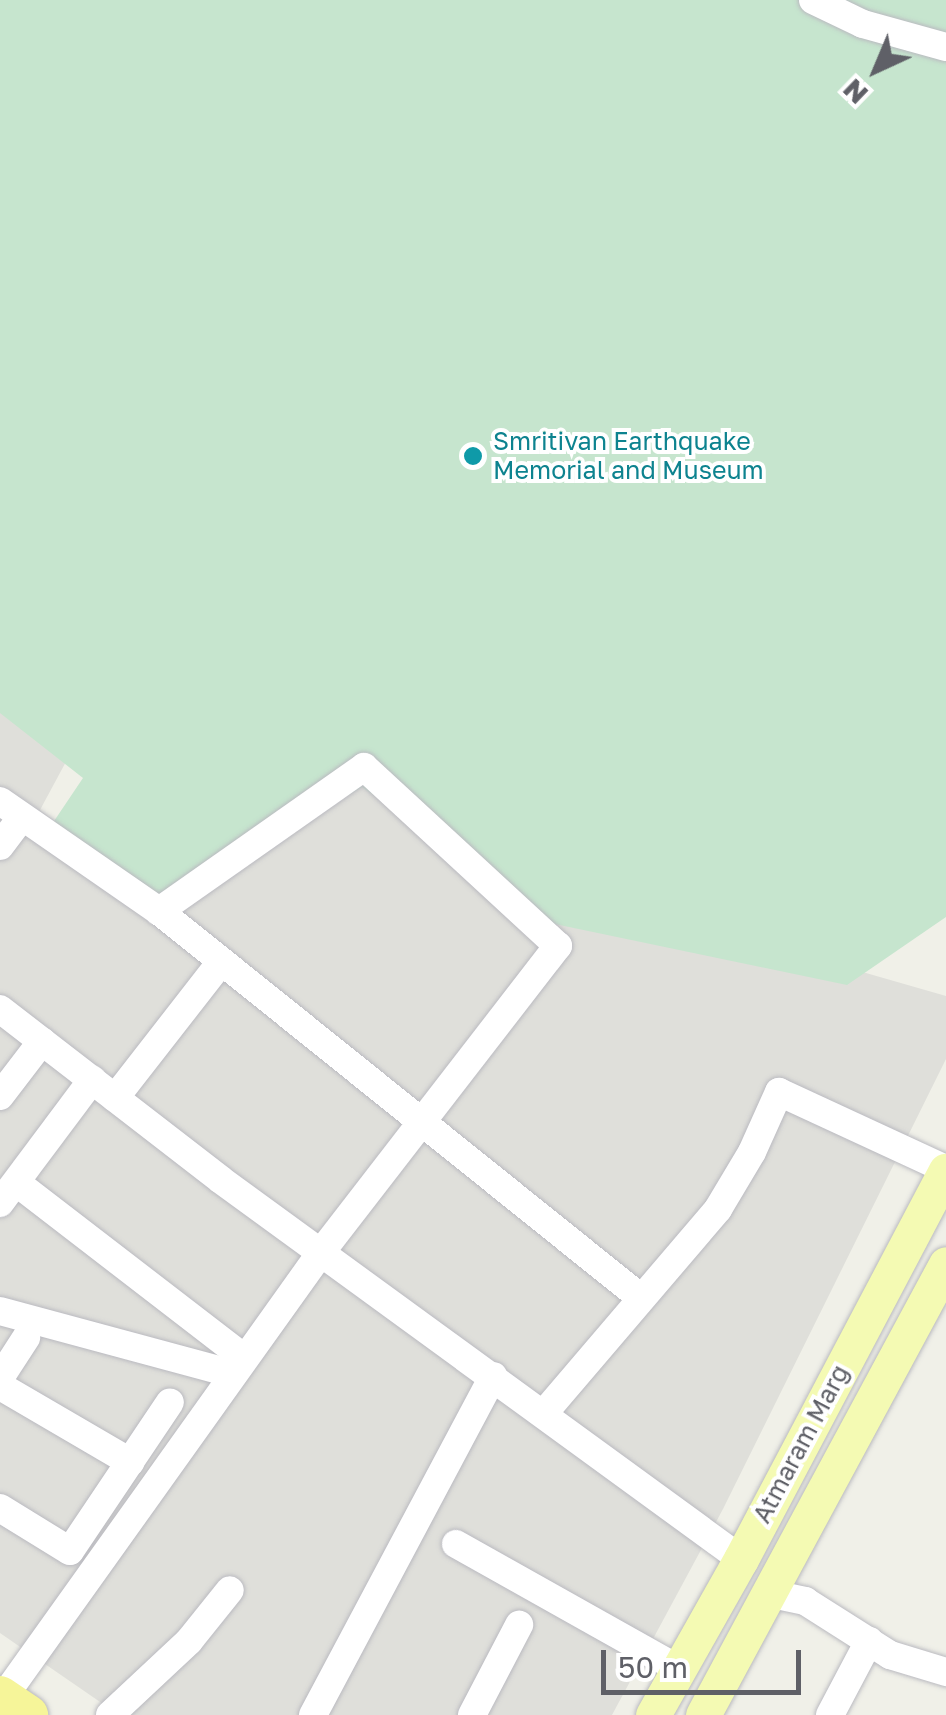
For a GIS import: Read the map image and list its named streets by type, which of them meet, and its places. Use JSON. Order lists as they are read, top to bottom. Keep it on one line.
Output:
{"streets":{"main road":["Atmaram Marg"]},"places":["Smritivan Earthquake Memorial and Museum"],"scale_bar":"50 m","north":"bottom left"}
